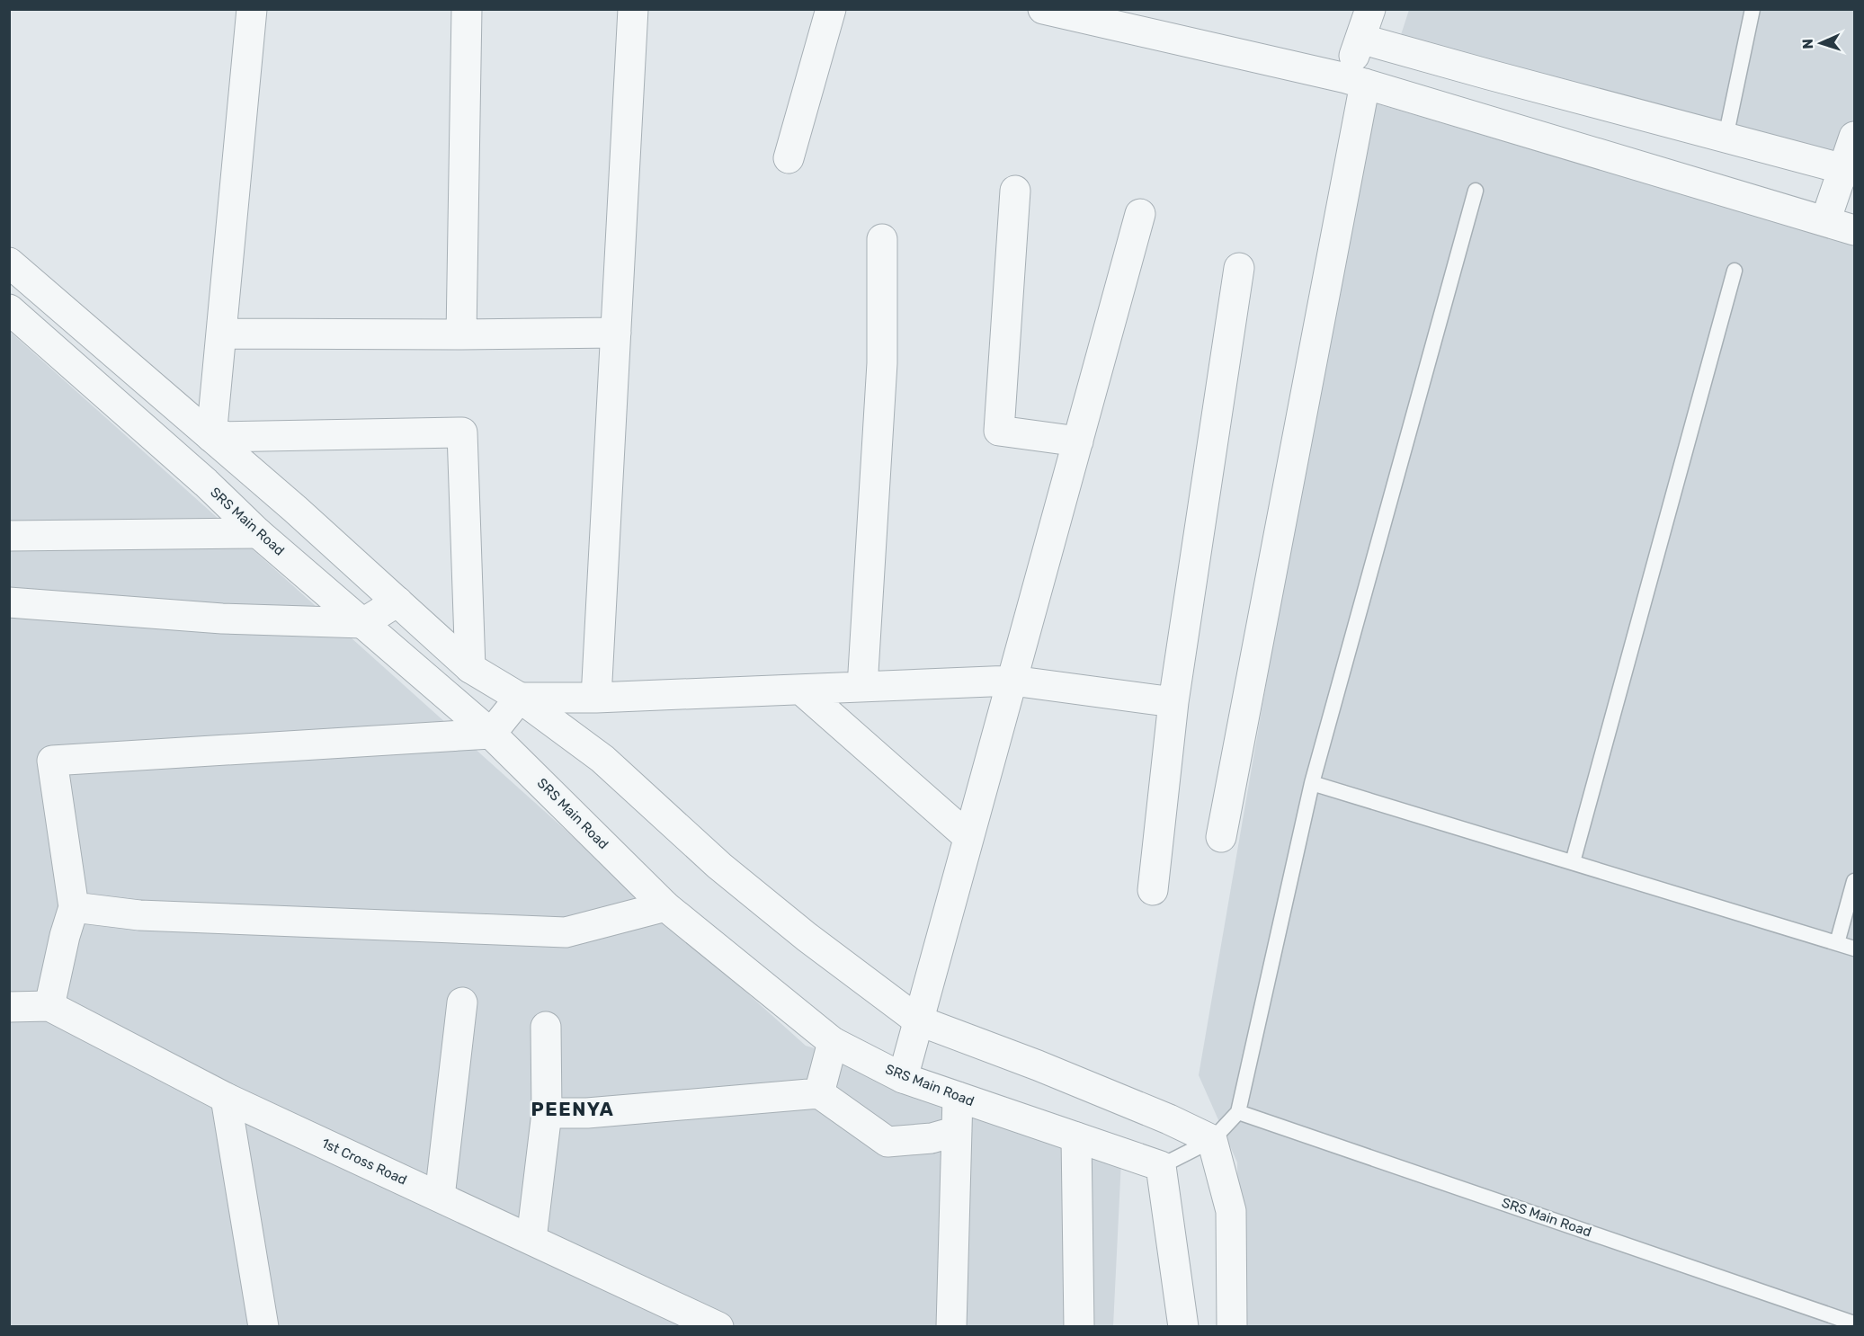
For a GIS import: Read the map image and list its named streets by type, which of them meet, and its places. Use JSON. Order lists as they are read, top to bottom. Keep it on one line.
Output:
{"streets":{"street":["SRS Main Road","1st Cross Road"]},"districts":["PEENYA"],"north":"left"}
